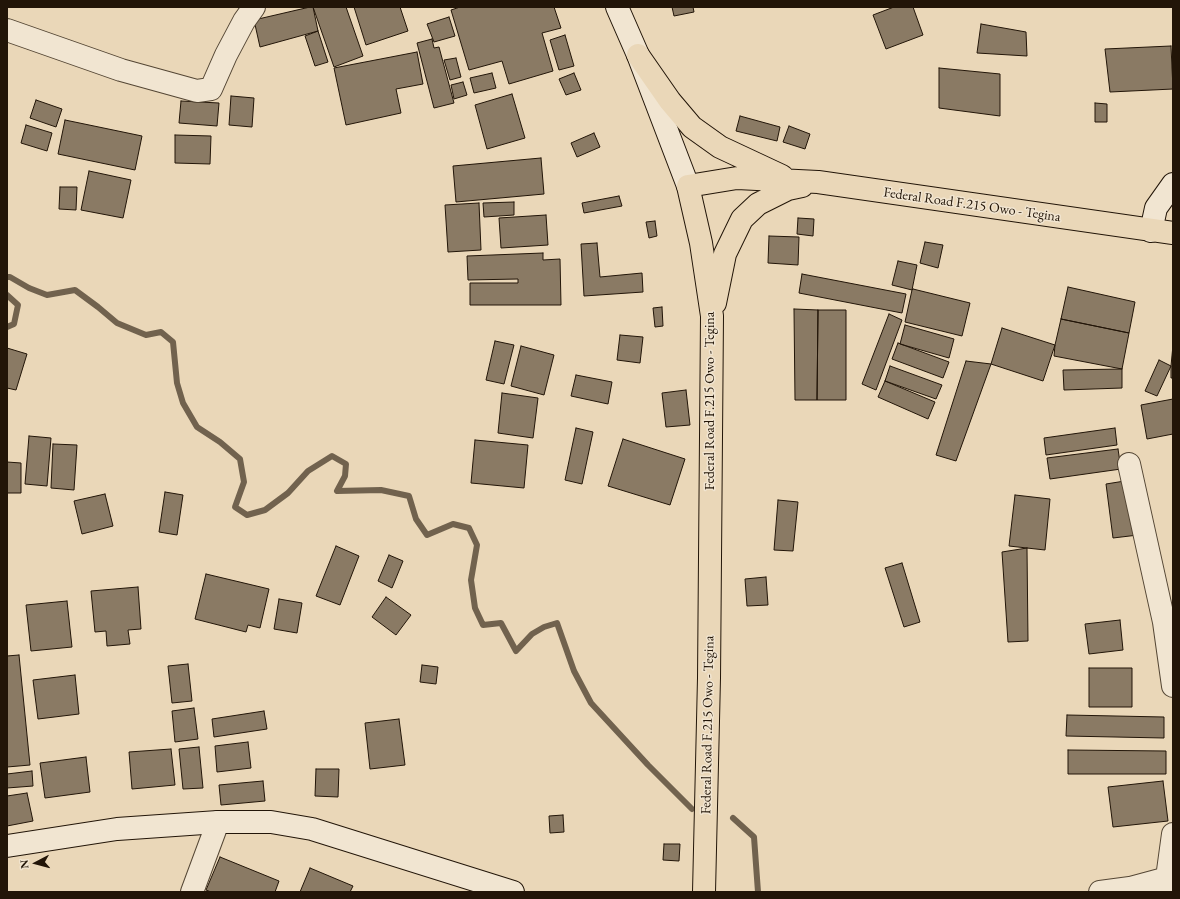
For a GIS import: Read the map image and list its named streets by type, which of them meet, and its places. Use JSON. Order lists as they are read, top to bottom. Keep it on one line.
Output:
{"streets":{"main road":["Federal Road F.215 Owo - Tegina"]},"north":"left"}
